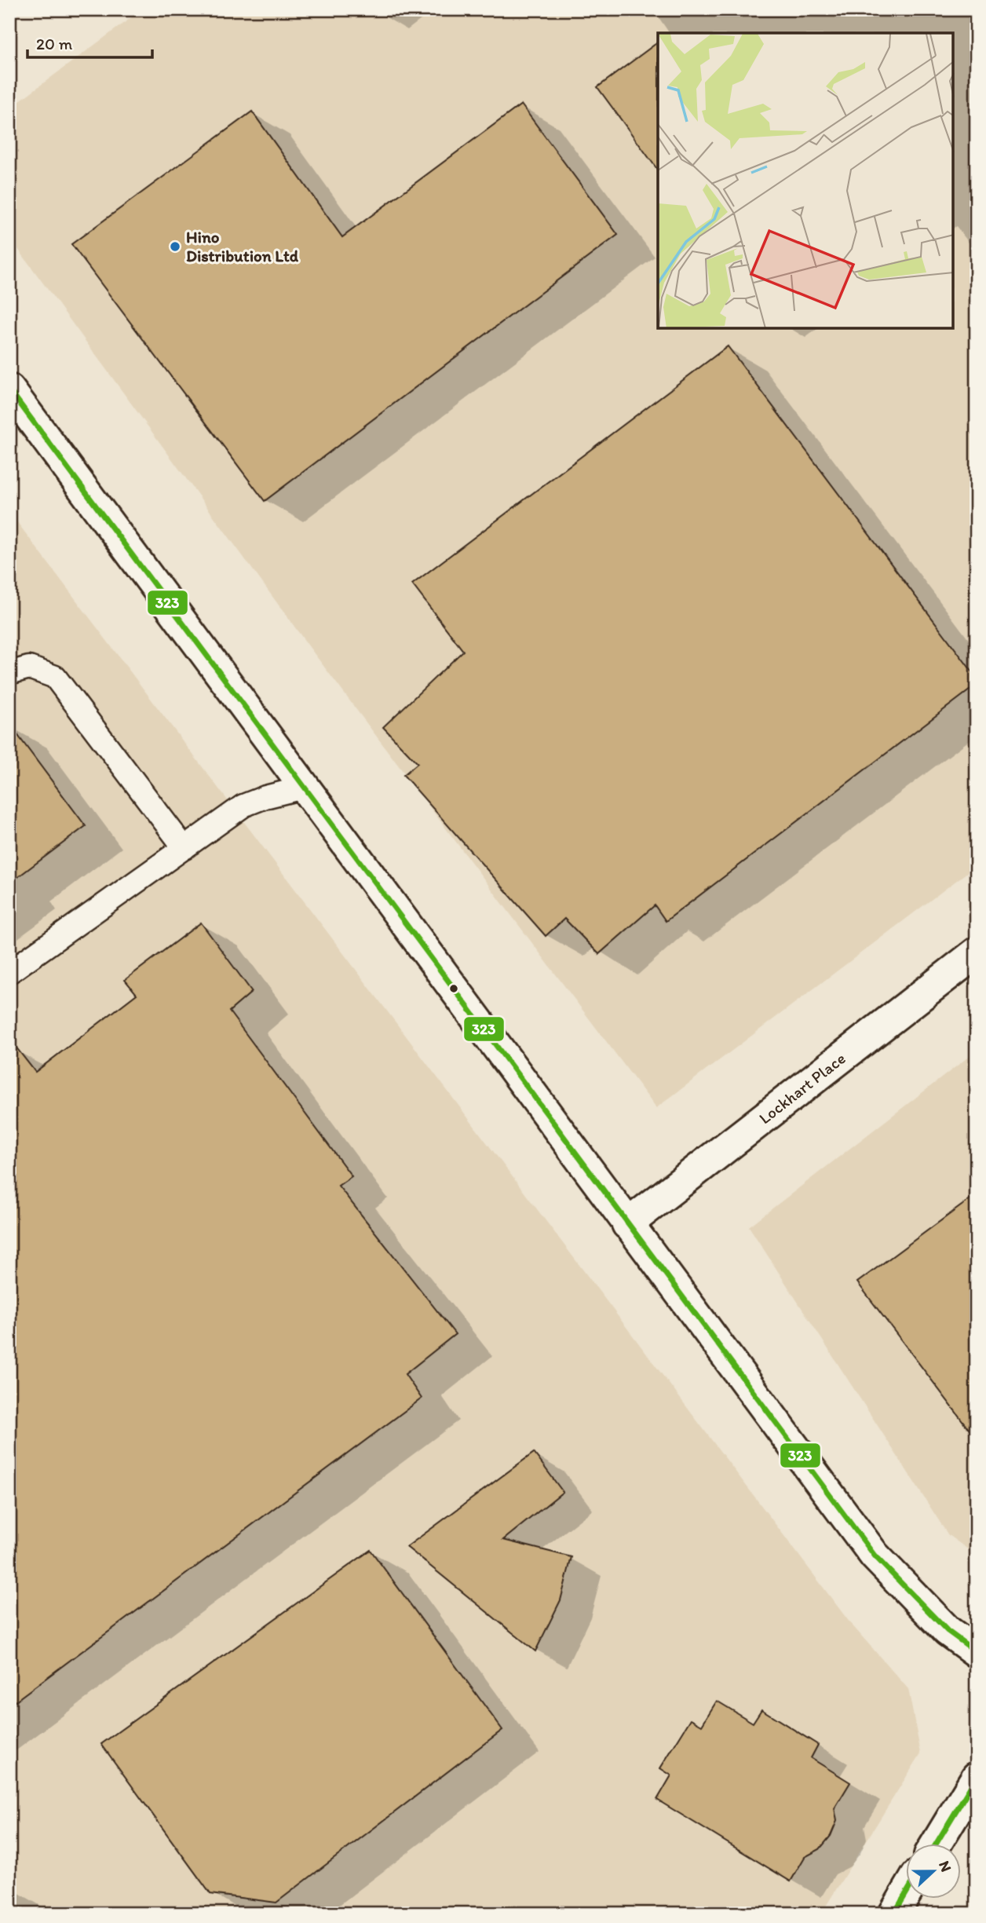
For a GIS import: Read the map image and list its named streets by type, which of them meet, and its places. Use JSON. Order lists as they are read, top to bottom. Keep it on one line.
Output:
{"streets":{"street":["Lockhart Place"]},"places":["Hino Distribution Ltd"],"lines":["transit line 323"],"scale_bar":"20 m","north":"right"}
